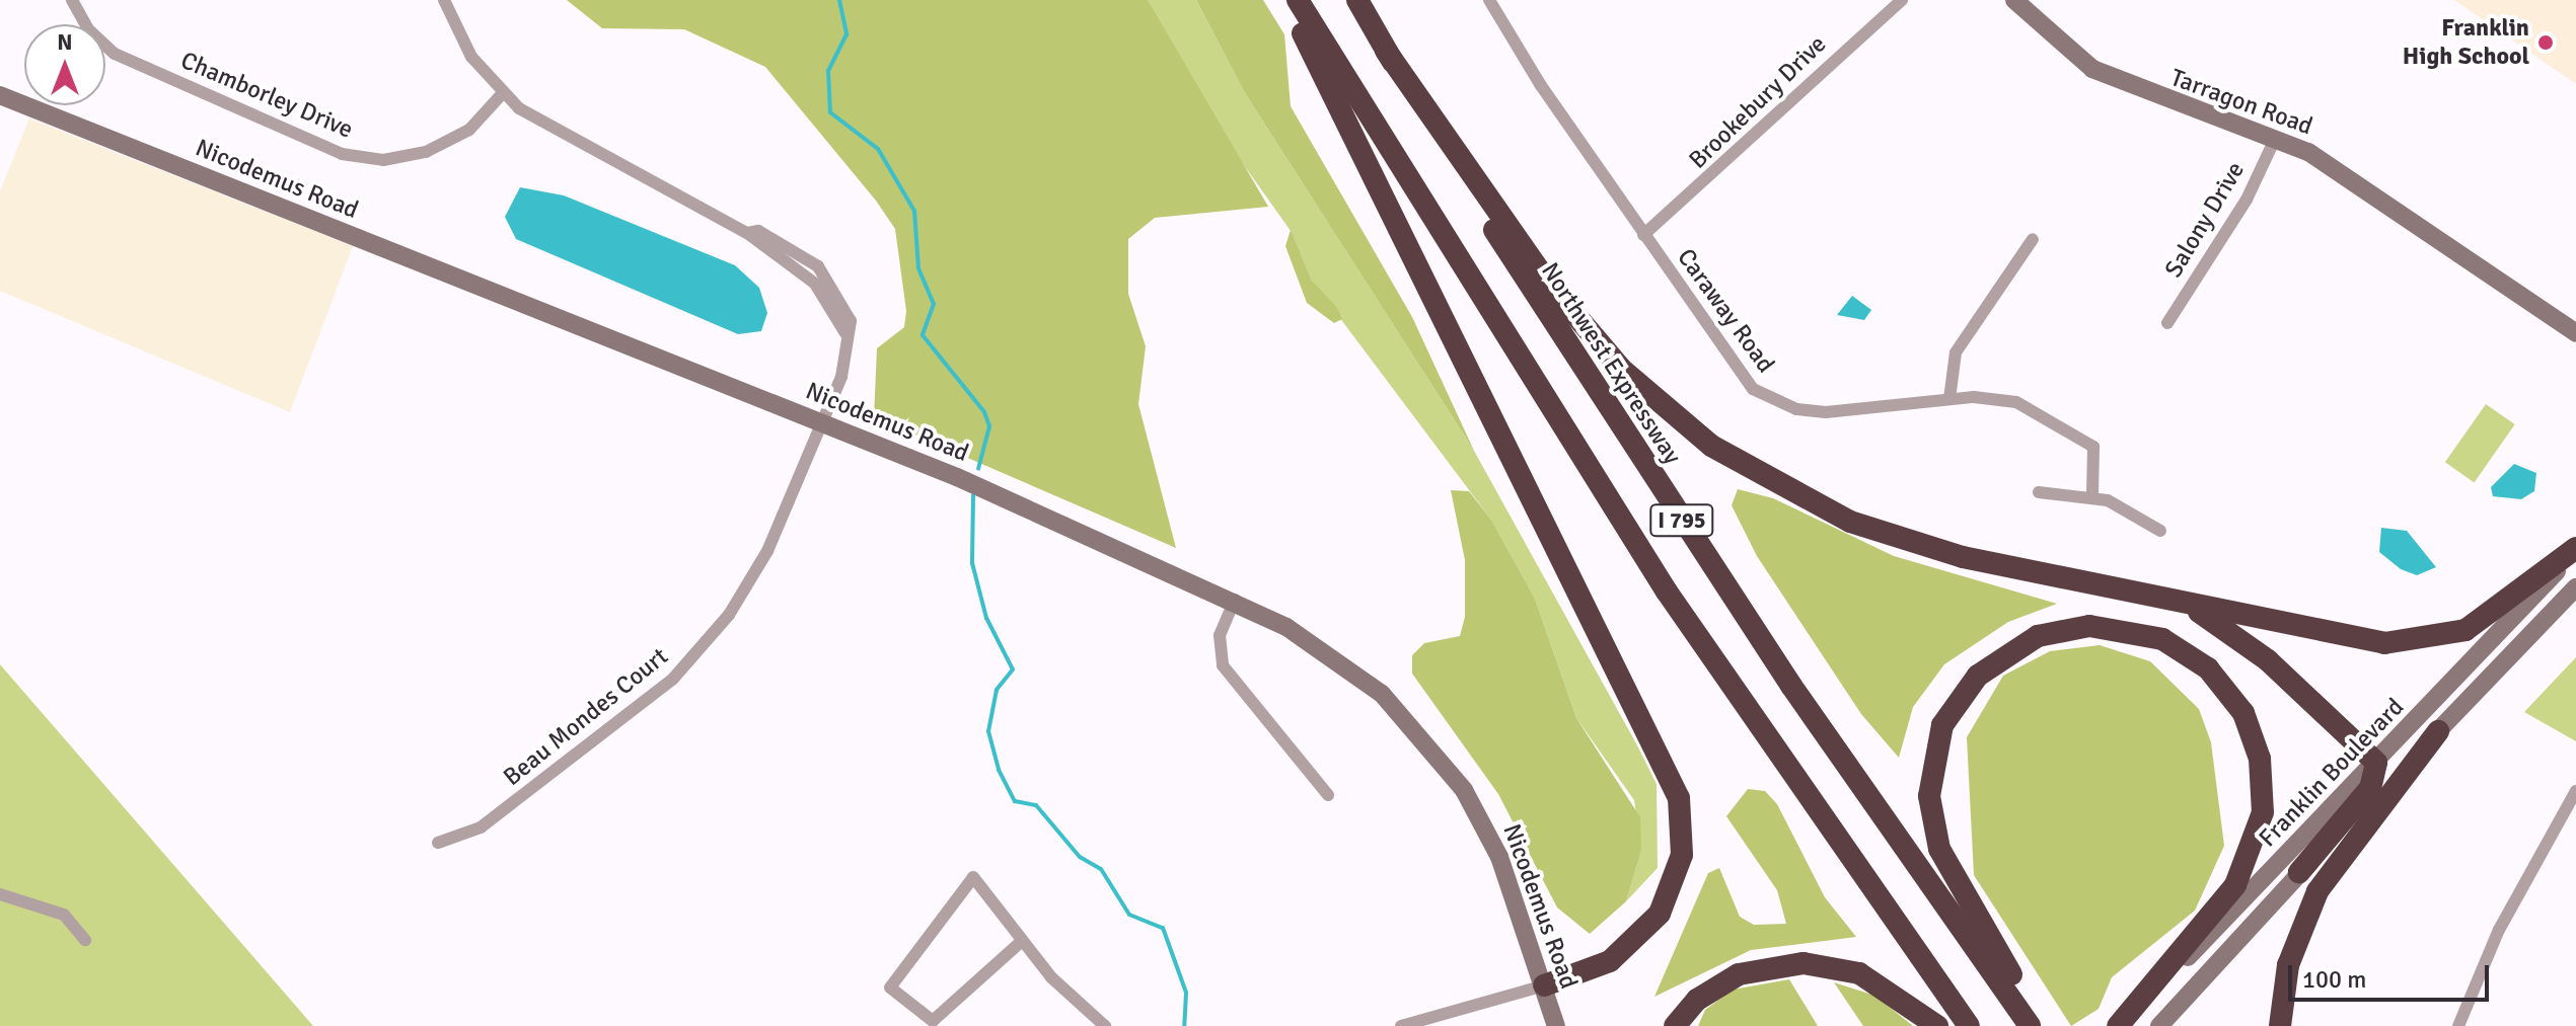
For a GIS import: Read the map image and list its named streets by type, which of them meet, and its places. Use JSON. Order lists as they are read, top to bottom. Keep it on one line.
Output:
{"streets":{"highway":["Northwest Expressway","I 795"],"street":["Chamborley Drive","Brookebury Drive","Tarragon Road","Nicodemus Road","Salony Drive","Caraway Road","Beau Mondes Court","Franklin Boulevard"]},"crossings":[["Brookebury Drive","Caraway Road"],["Tarragon Road","Salony Drive"],["Nicodemus Road","Beau Mondes Court"]],"places":["Franklin High School"],"scale_bar":"100 m","north":"top"}
